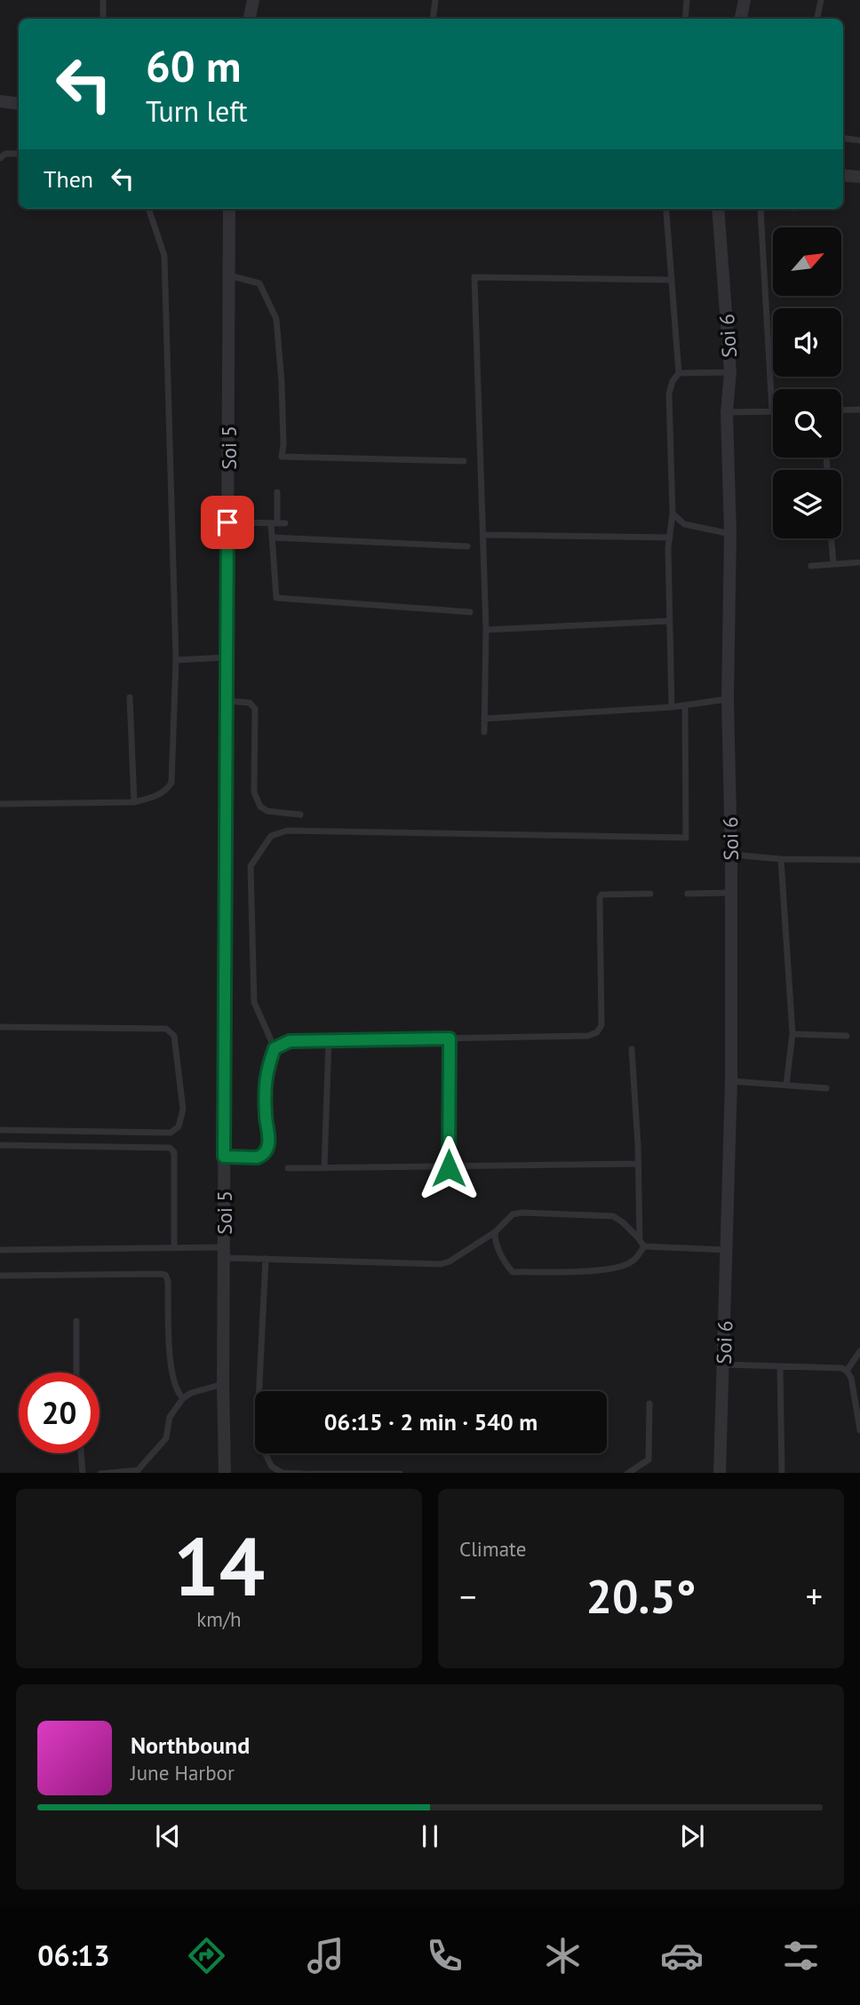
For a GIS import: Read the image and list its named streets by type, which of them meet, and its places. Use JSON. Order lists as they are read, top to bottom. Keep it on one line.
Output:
{"streets":{"street":["Soi 6","Soi 5"]},"north":"top right","page":{"turn":["60 m","Turn left"],"then":"Then","limit":"20","trip":"06:15 · 2 min · 540 m","tile":[["14","km/h"],"Climate"],"heat":["−","20.5°","+"],"song":["Northbound","June Harbor"],"tabs":"06:13"}}
